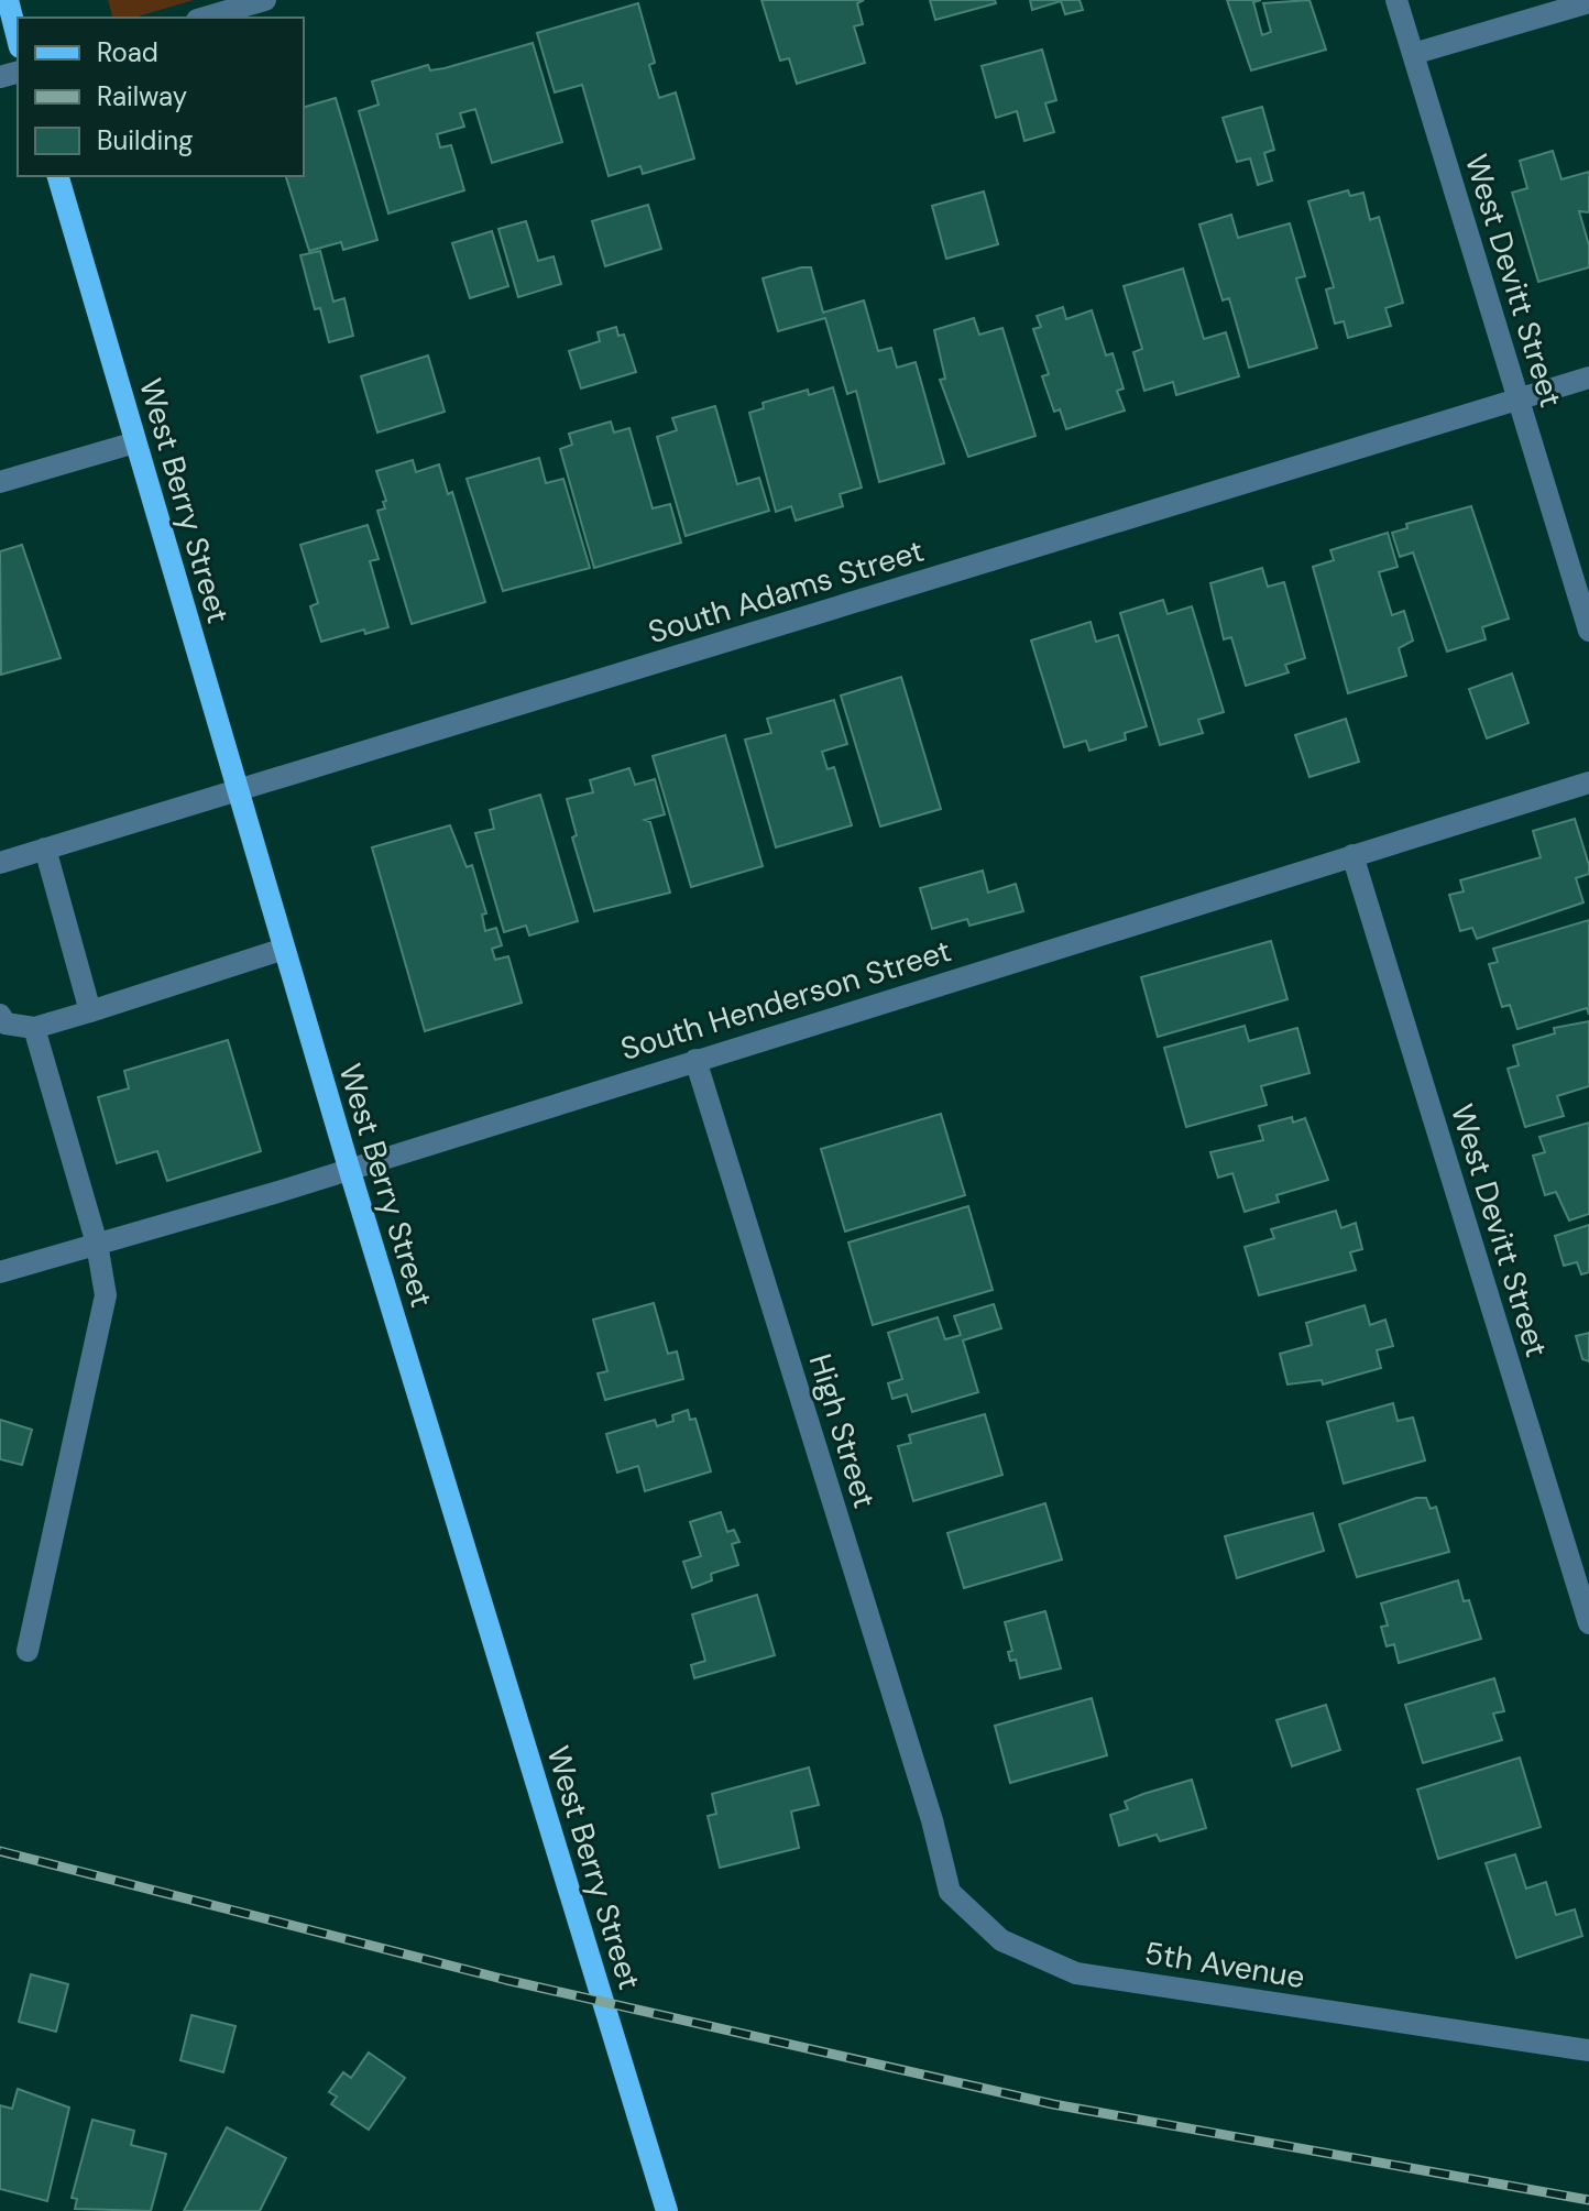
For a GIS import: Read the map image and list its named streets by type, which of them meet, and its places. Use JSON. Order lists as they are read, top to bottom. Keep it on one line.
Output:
{"streets":{"main road":["West Berry Street"],"street":["West Devitt Street","South Adams Street","South Henderson Street","High Street","5th Avenue"]},"crossings":[["West Devitt Street","South Adams Street"],["West Devitt Street","South Henderson Street"],["West Berry Street","South Adams Street"],["West Berry Street","South Henderson Street"],["South Henderson Street","High Street"],["High Street","5th Avenue"]],"legend":["Road","Railway","Building"]}
